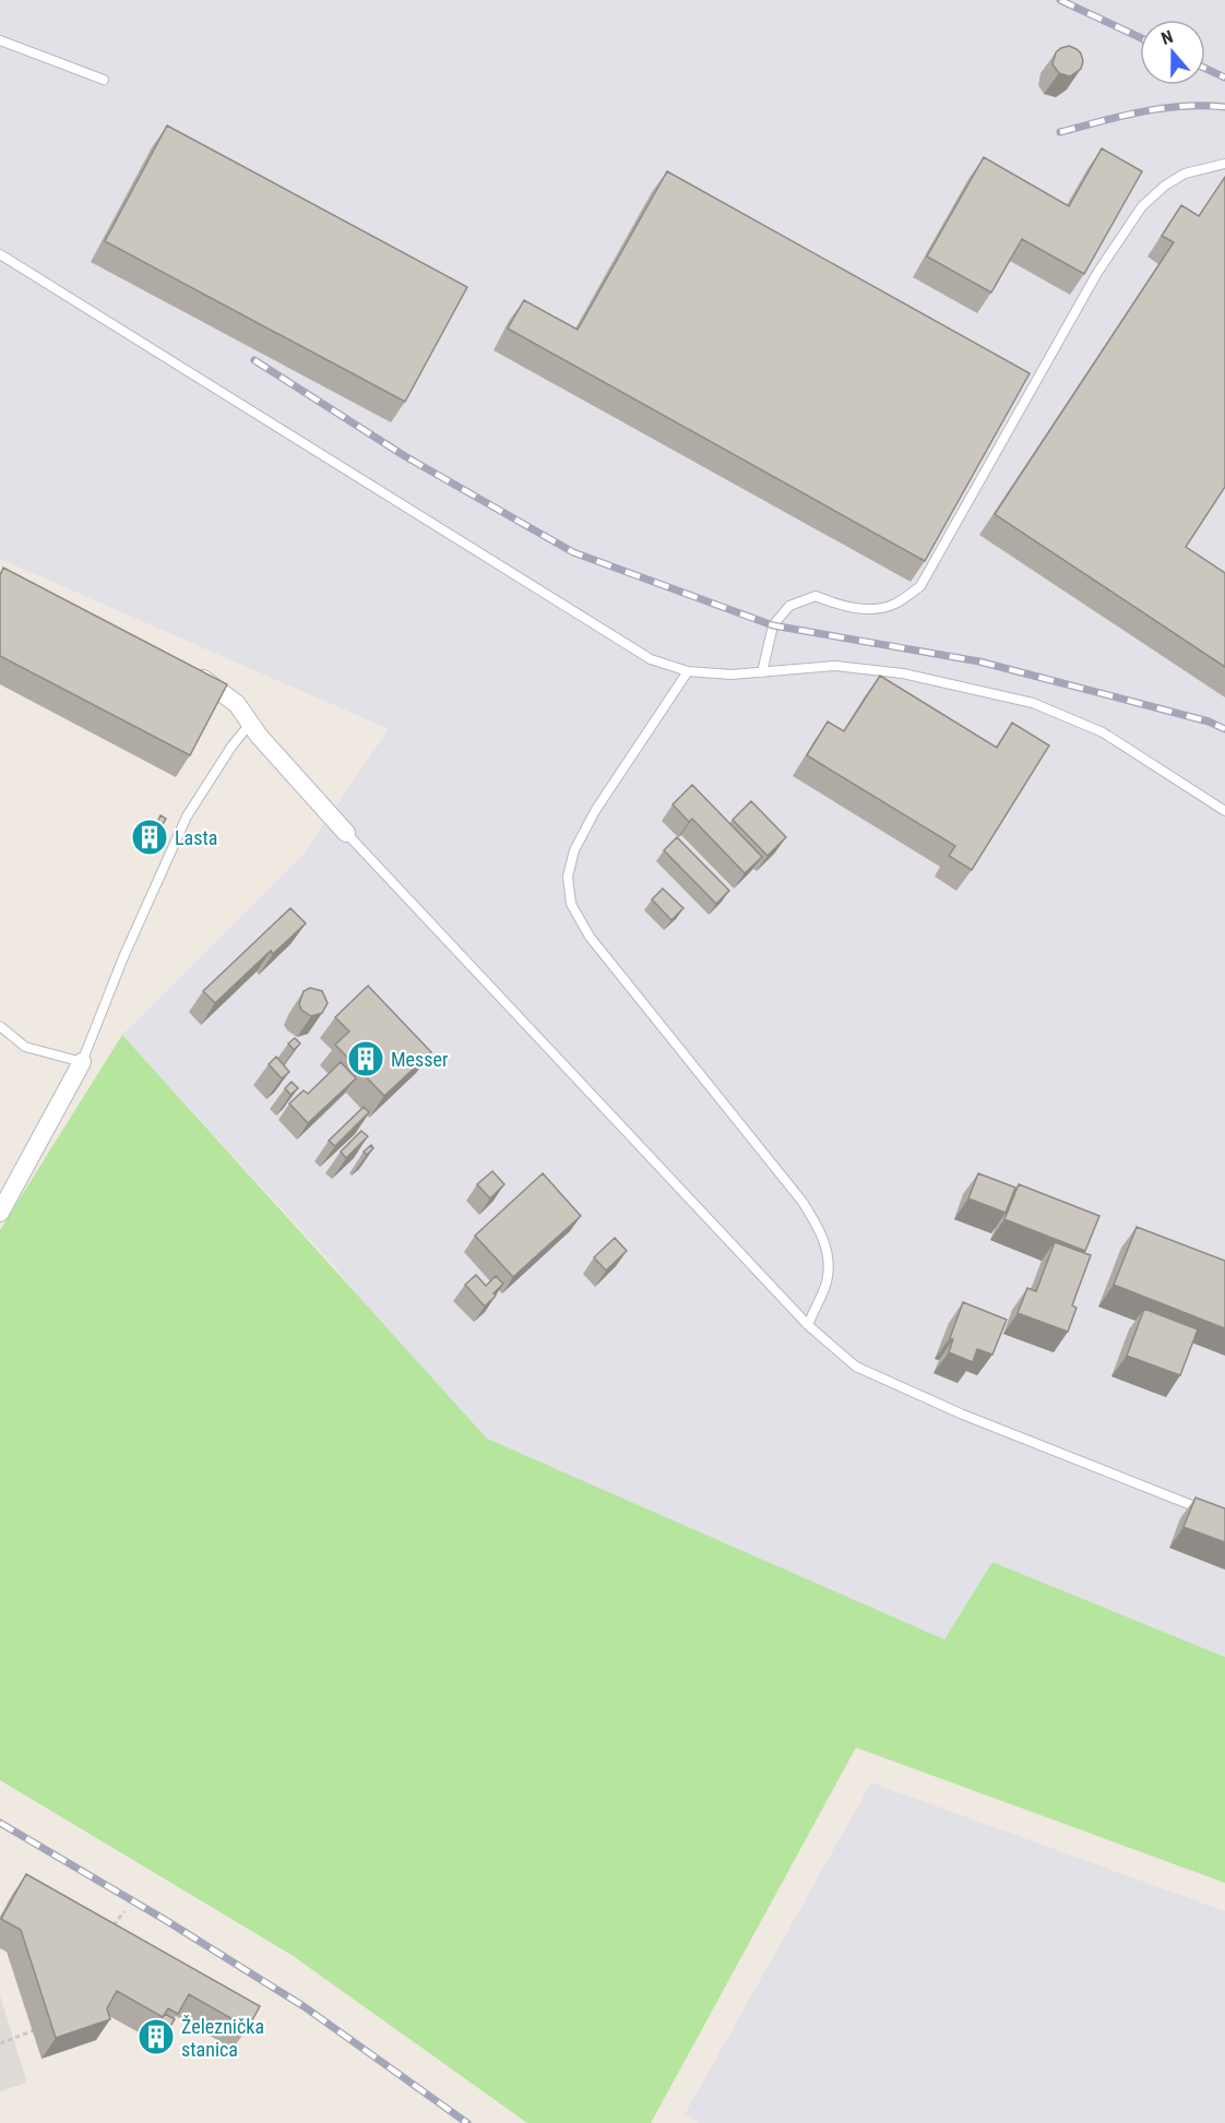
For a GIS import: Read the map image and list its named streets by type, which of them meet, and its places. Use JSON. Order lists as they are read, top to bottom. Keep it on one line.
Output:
{"places":{"building":["Lasta","Messer","Železnička stanica"]},"north":"top"}
